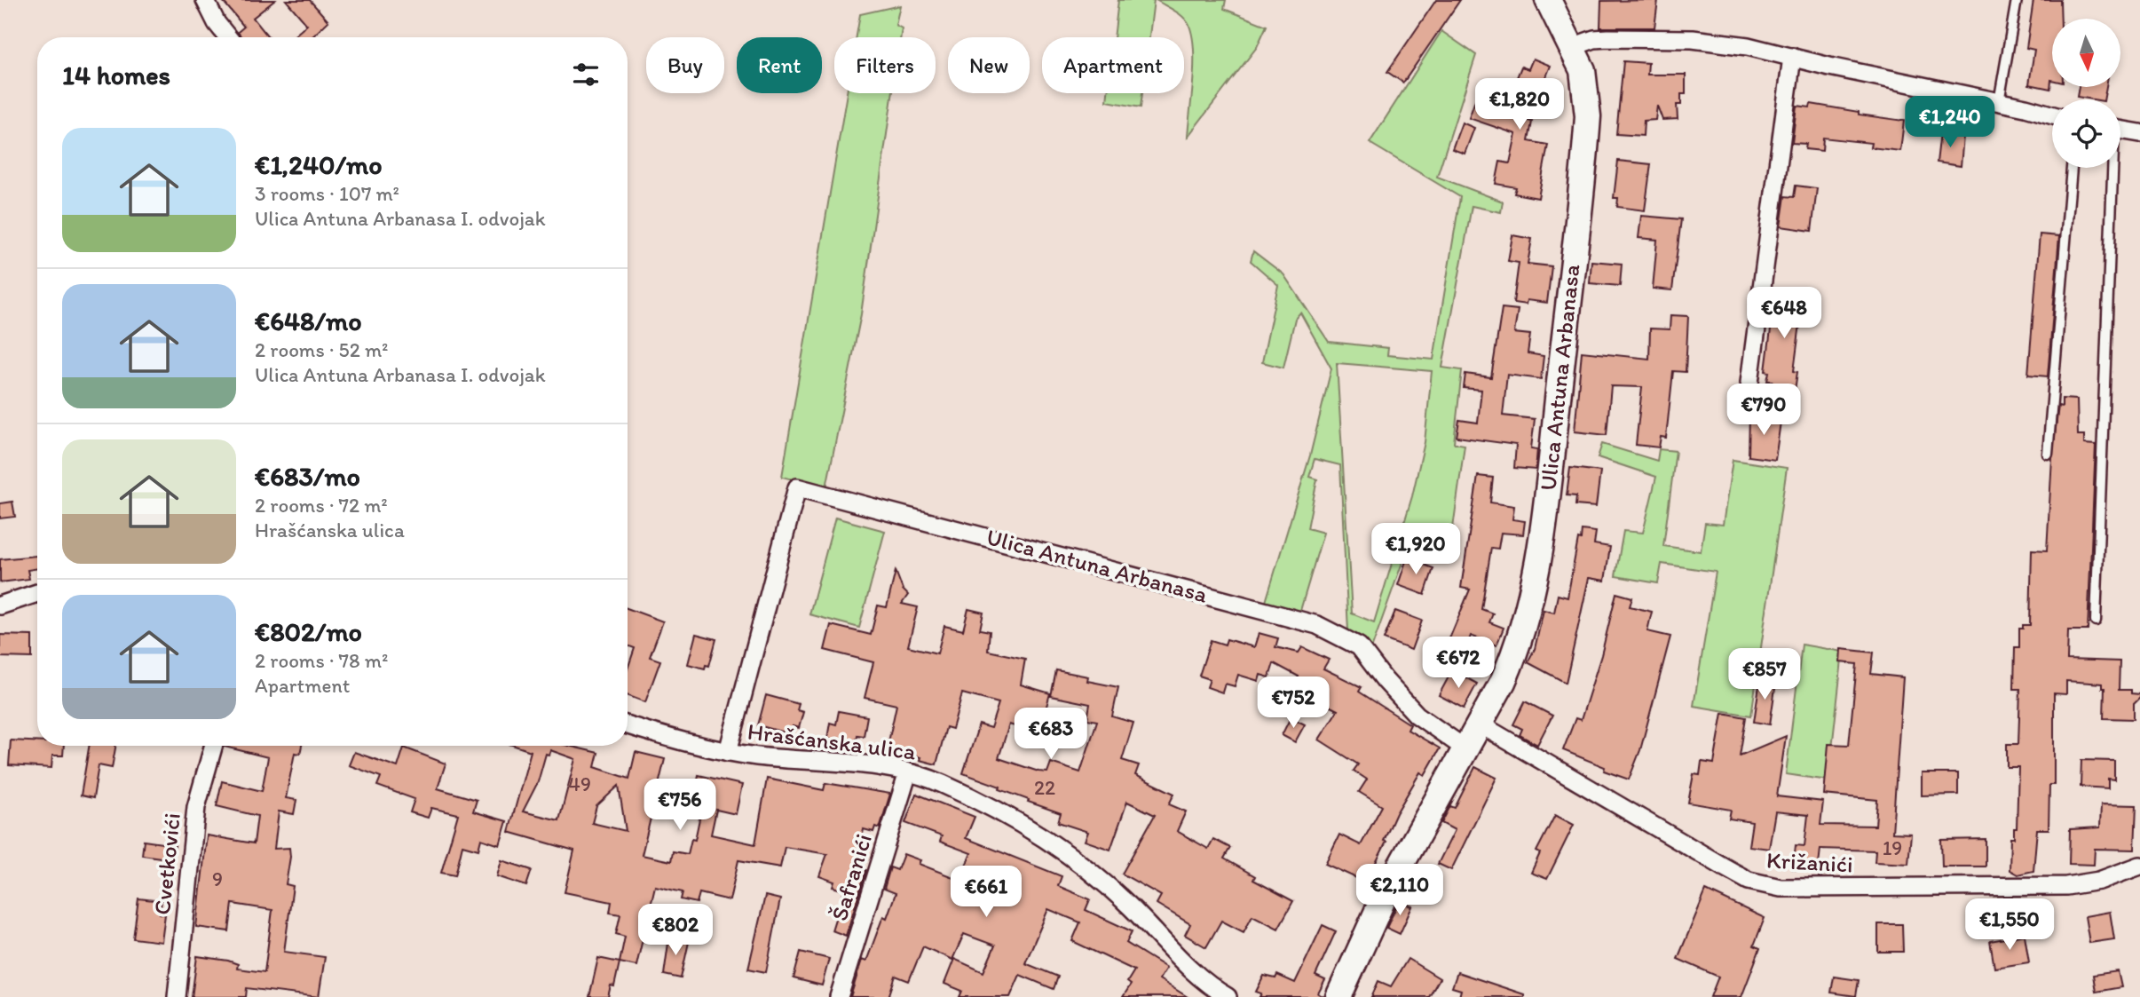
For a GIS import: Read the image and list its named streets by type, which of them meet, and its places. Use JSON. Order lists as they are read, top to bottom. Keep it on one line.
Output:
{"streets":{"main road":["Ulica Antuna Arbanasa"],"street":["Hrašćanska ulica","Križanići","Cvetkovići","Šafranići"]},"crossings":[["Ulica Antuna Arbanasa","Hrašćanska ulica"],["Ulica Antuna Arbanasa","Križanići"],["Hrašćanska ulica","Šafranići"]],"house_numbers":["49","22","19","9"],"north":"bottom","page":{"chip":["Buy","Rent","Filters","New","Apartment"],"heading":"14 homes","price":["€1,820","€1,240","€648","€790","€1,920","€672","€857","€752","€683","€756","€2,110","€661","€1,550","€802"],"list":[{"name":"€1,240/mo","note":"3 rooms · 107 m² · Ulica Antuna Arbanasa I. odvojak"},{"name":"€648/mo","note":"2 rooms · 52 m² · Ulica Antuna Arbanasa I. odvojak"},{"name":"€683/mo","note":"2 rooms · 72 m² · Hrašćanska ulica"},{"name":"€802/mo","note":"2 rooms · 78 m² · Apartment"}]}}
